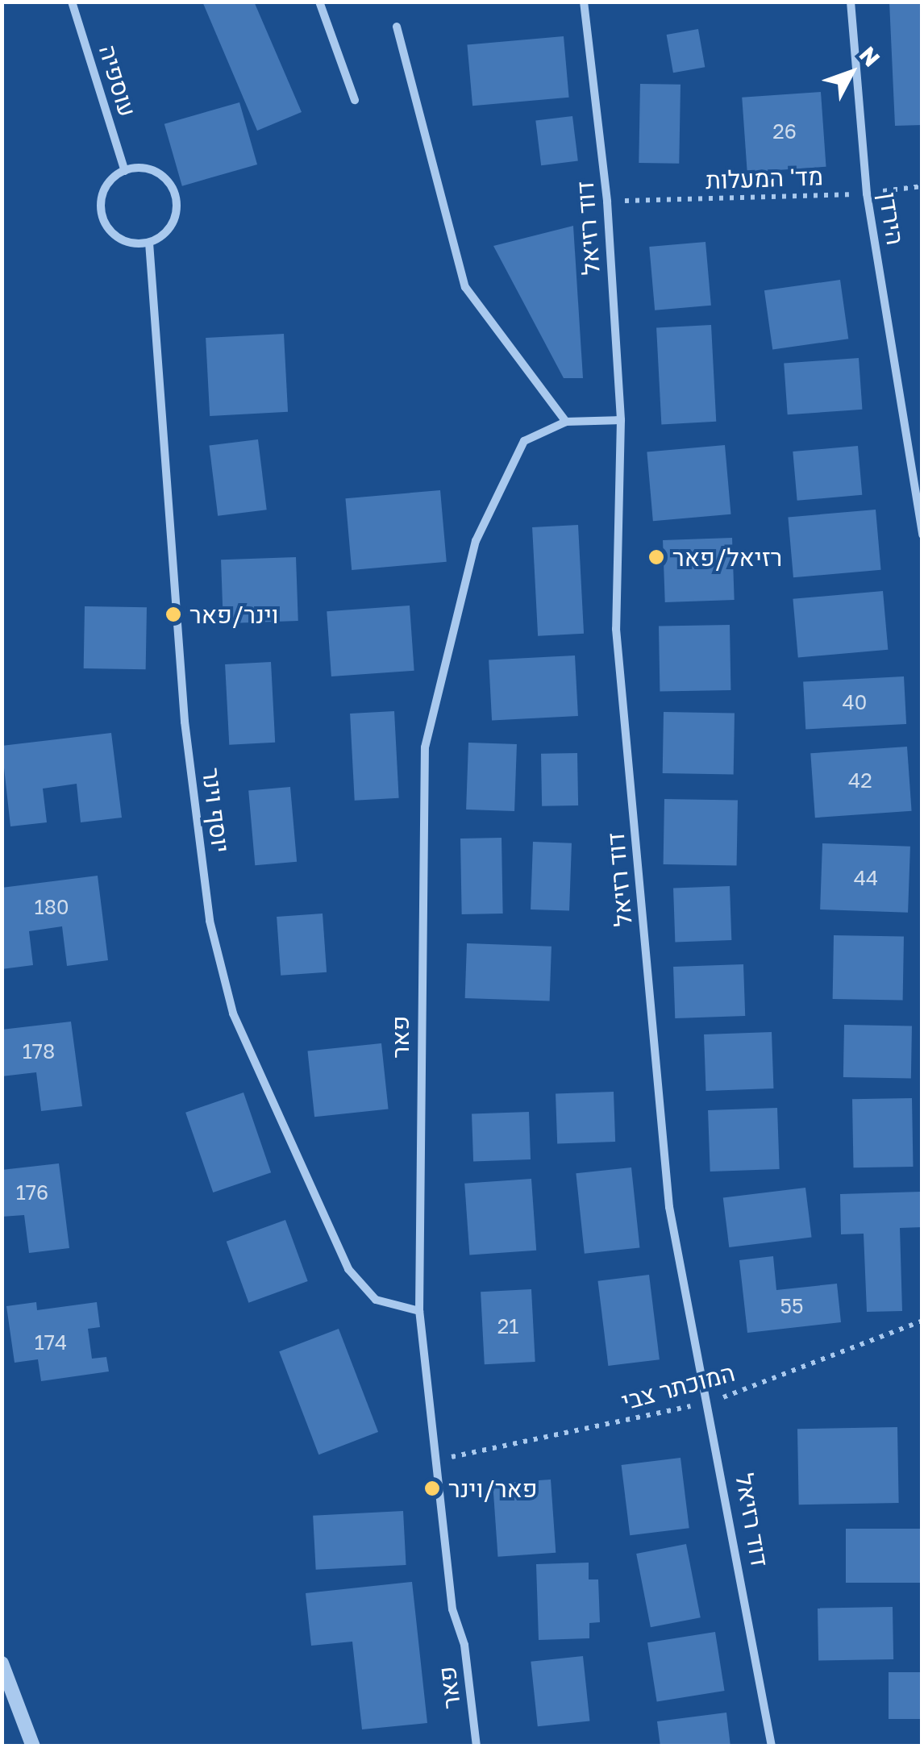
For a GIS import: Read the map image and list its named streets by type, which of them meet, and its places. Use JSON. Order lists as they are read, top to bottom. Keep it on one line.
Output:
{"streets":{"street":["עוספיה","הירדן","דוד רזיאל","יוסף וינר","פאר"],"path":["מד' המעלות","המוכתר צבי"]},"crossings":[["עוספיה","יוסף וינר"],["מד' המעלות","הירדן"],["מד' המעלות","דוד רזיאל"],["דוד רזיאל","פאר"],["דוד רזיאל","המוכתר צבי"],["יוסף וינר","פאר"],["פאר","המוכתר צבי"]],"places":["רזיאל/פאר","וינר/פאר","פאר/וינר"],"house_numbers":["26","40","42","44","180","178","176","55","21","174"],"north":"top right"}
